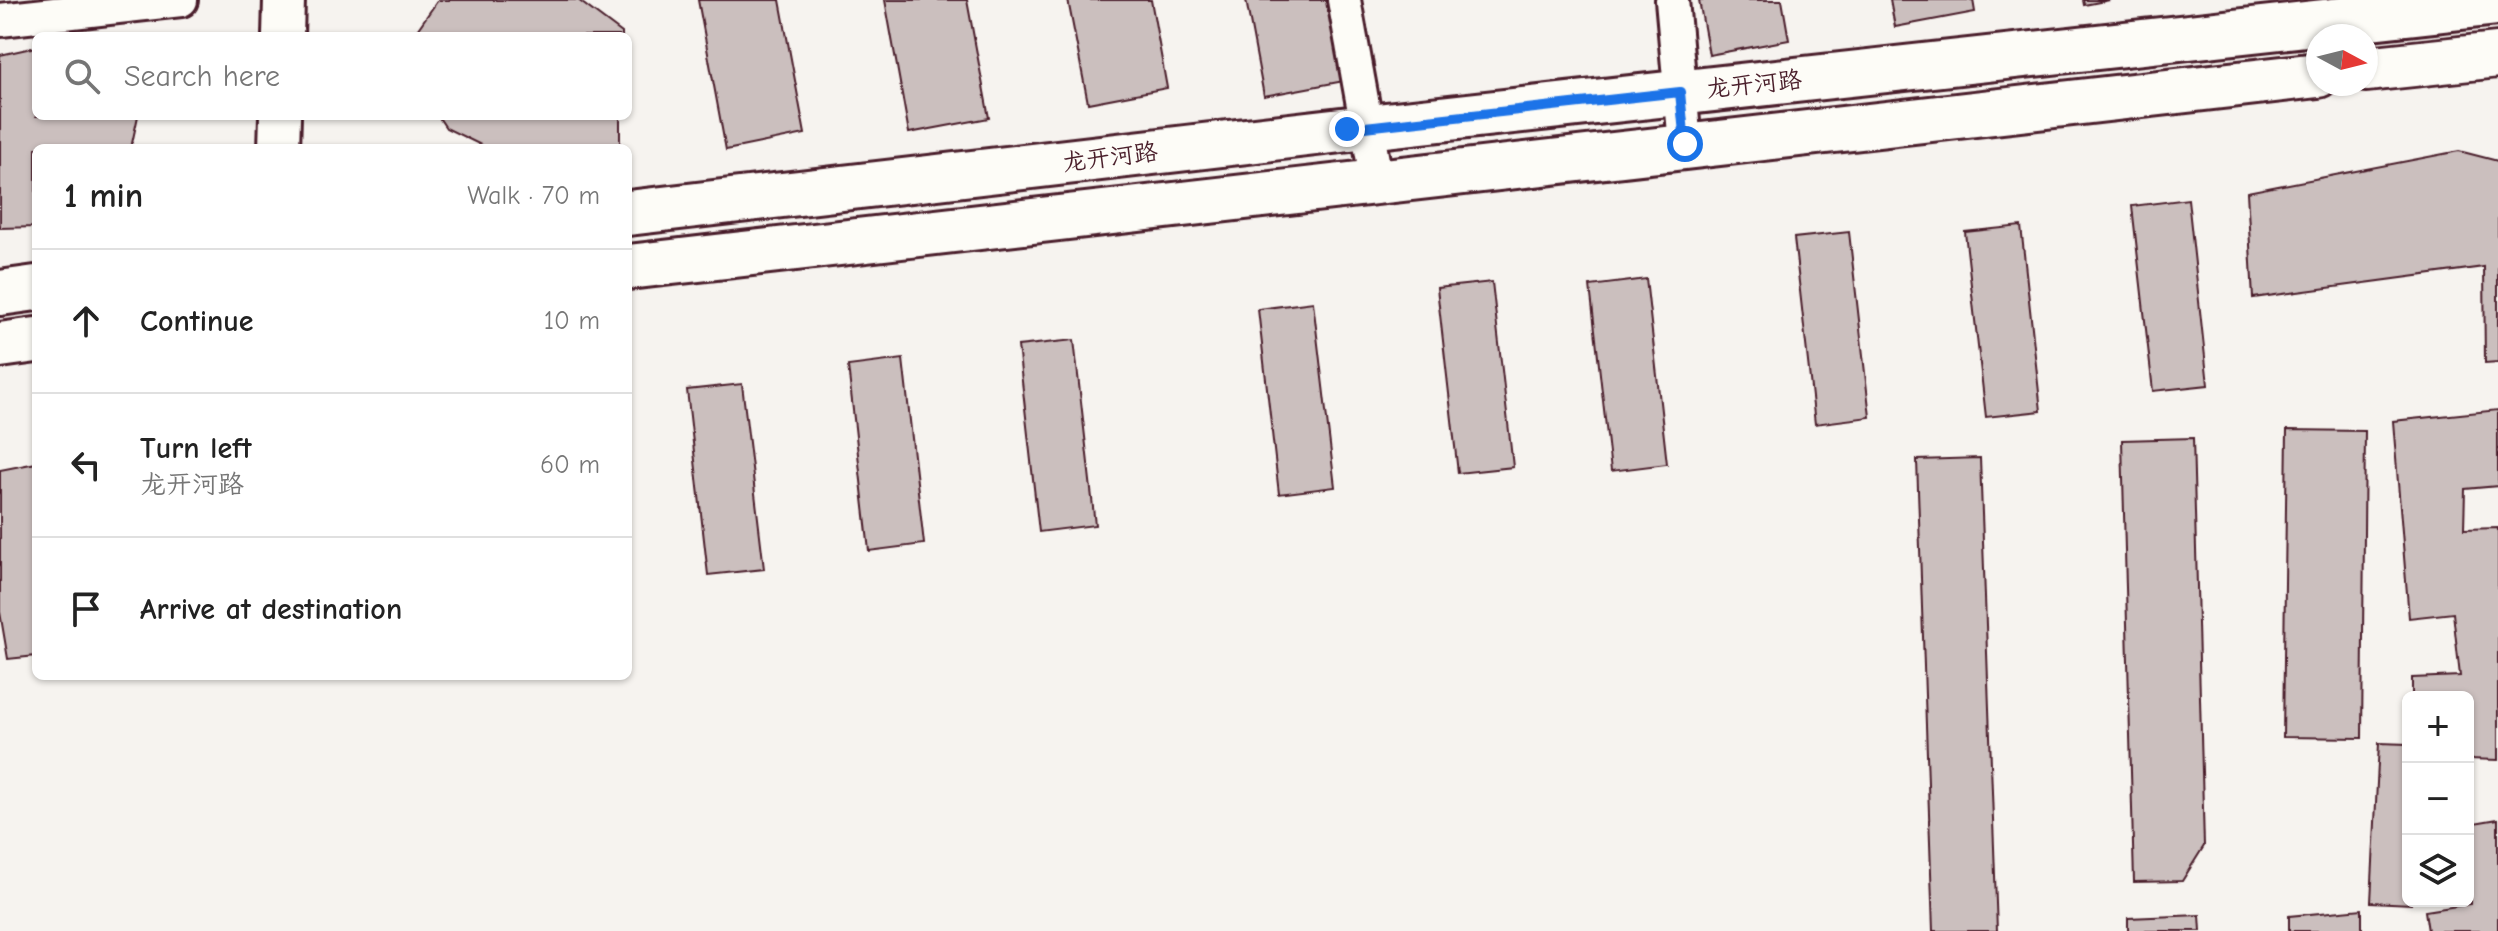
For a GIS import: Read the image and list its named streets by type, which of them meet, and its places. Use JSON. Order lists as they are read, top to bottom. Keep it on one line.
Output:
{"streets":{"main road":["龙开河路"]},"north":"right","page":{"search":"Search here","heading":["1 min","Walk · 70 m"],"list":[["Continue","10 m"],["Turn left","龙开河路","60 m"],"Arrive at destination"],"map_buttons":["+","−"]}}
